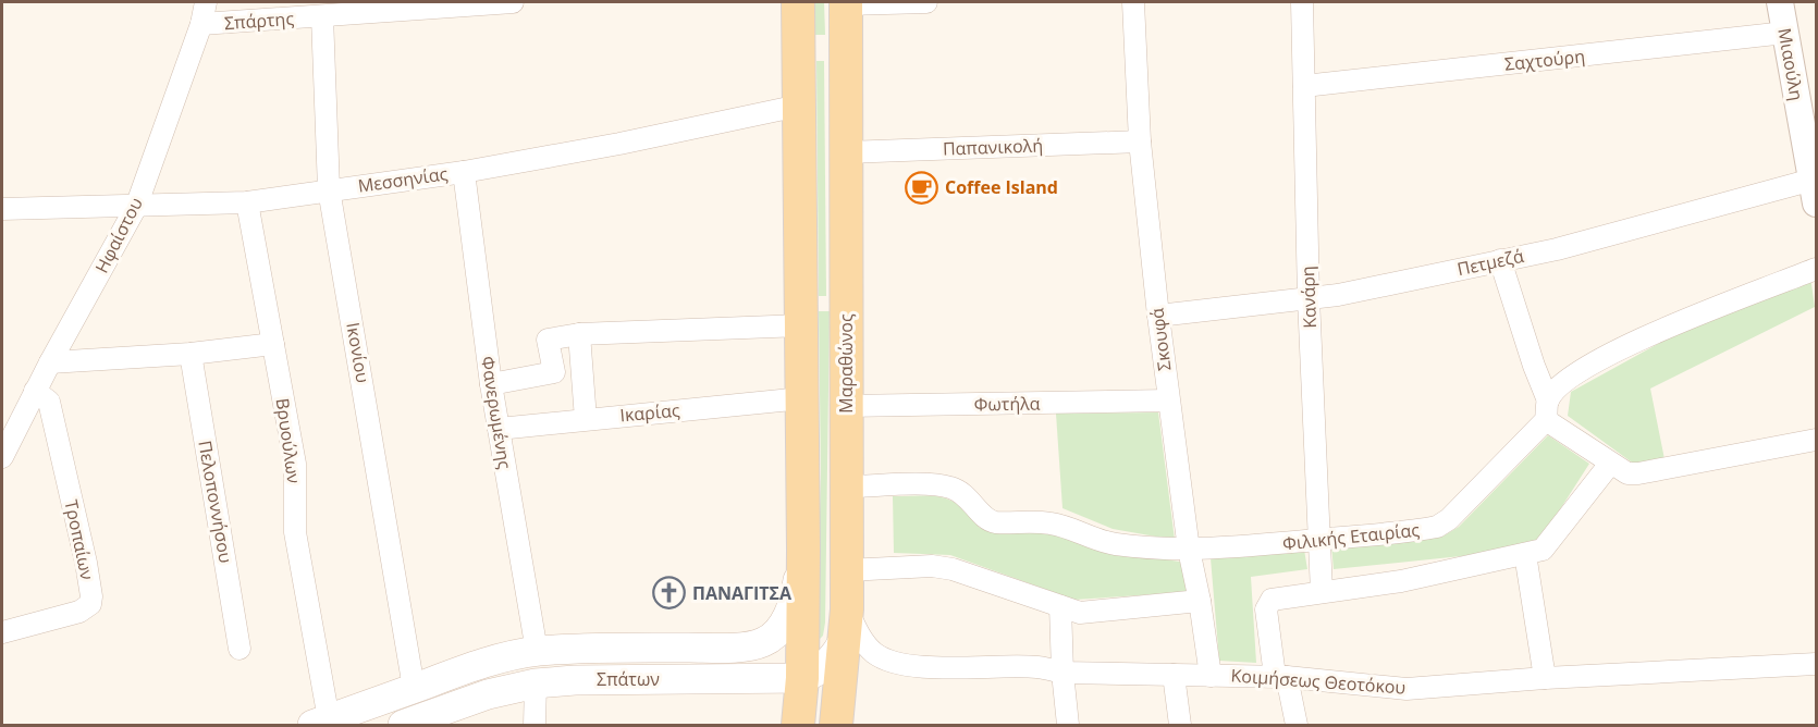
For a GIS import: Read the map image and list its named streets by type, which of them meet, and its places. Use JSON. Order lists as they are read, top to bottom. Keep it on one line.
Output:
{"streets":{"main road":["Μαραθώνος","Σπάτων"],"street":["Σπάρτης","Σαχτούρη","Μιαούλη","Παπανικολή","Μεσσηνίας","Ηφαίστου","Πετμεζά","Κανάρη","Σκουφά","Ικονίου","Φωτήλα","Φανερωμένης","Ικαρίας","Βρυούλων","Πελοποννήσου","Φιλικής Εταιρίας","Τροπαίων","Κοιμήσεως Θεοτόκου"]},"crossings":[["Σπάρτης","Ηφαίστου"],["Σπάρτης","Ικονίου"],["Σαχτούρη","Μιαούλη"],["Σαχτούρη","Κανάρη"],["Μιαούλη","Πετμεζά"],["Παπανικολή","Σκουφά"],["Παπανικολή","Μαραθώνος"],["Μεσσηνίας","Ηφαίστου"],["Μεσσηνίας","Ικονίου"],["Μεσσηνίας","Φανερωμένης"],["Μεσσηνίας","Βρυούλων"],["Ηφαίστου","Τροπαίων"],["Πετμεζά","Κανάρη"],["Πετμεζά","Σκουφά"],["Κανάρη","Φιλικής Εταιρίας"],["Σκουφά","Φωτήλα"],["Σκουφά","Φιλικής Εταιρίας"],["Σκουφά","Κοιμήσεως Θεοτόκου"],["Ικονίου","Σπάτων"],["Μαραθώνος","Φωτήλα"],["Μαραθώνος","Φιλικής Εταιρίας"],["Μαραθώνος","Κοιμήσεως Θεοτόκου"],["Φανερωμένης","Ικαρίας"],["Φανερωμένης","Σπάτων"],["Βρυούλων","Σπάτων"]],"places":{"cafe":["Coffee Island"],"church":["ΠΑΝΑΓΙΤΣΑ"]}}
